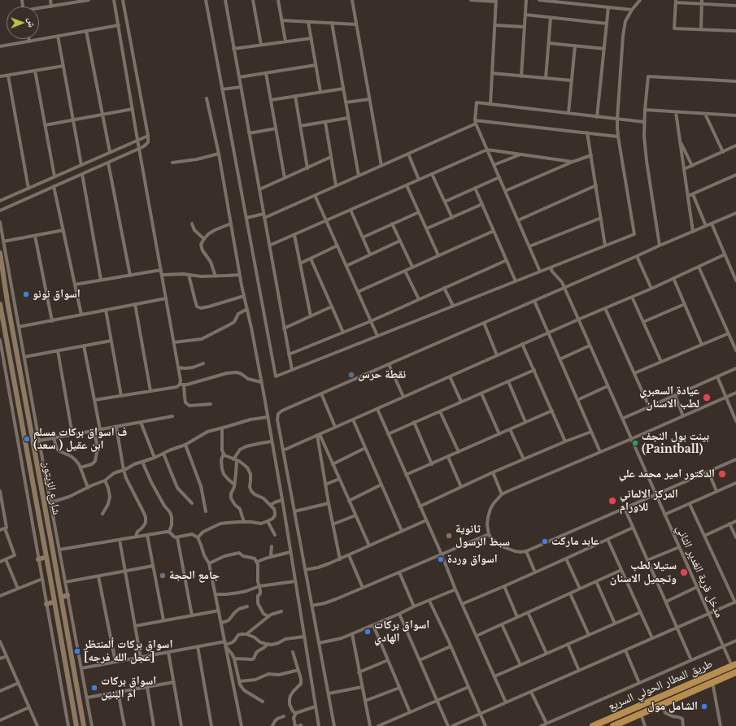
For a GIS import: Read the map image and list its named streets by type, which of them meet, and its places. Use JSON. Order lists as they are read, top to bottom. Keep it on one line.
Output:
{"streets":{"highway":["طريق المطار الحولي السريع"],"main road":["شارع الزيتون"],"street":["مدخل قرية الغدير الثاني"]},"crossings":[["مدخل قرية الغدير الثاني","طريق المطار الحولي السريع"]],"places":["اسواق نونو","نقطة حرس","عيادة السعبري لطب الاسنان","ف اسواق بركات مسلم ابن عقيل ( سعد)","بينت بول النجف (Paintball)","الدكتور امير محمد علي","المركز الالماني للاورام","ثانوية سبط الرسول","عابد ماركت","اسواق وردة","ستيلا لطب وتجميل الاسنان","جامع الحجة","اسواق بركات الهادي","اسواق بركات ألمنتظر [عجل الله فرجه]","اسواق بركات ام البنين","الشامل مول"],"north":"right"}
